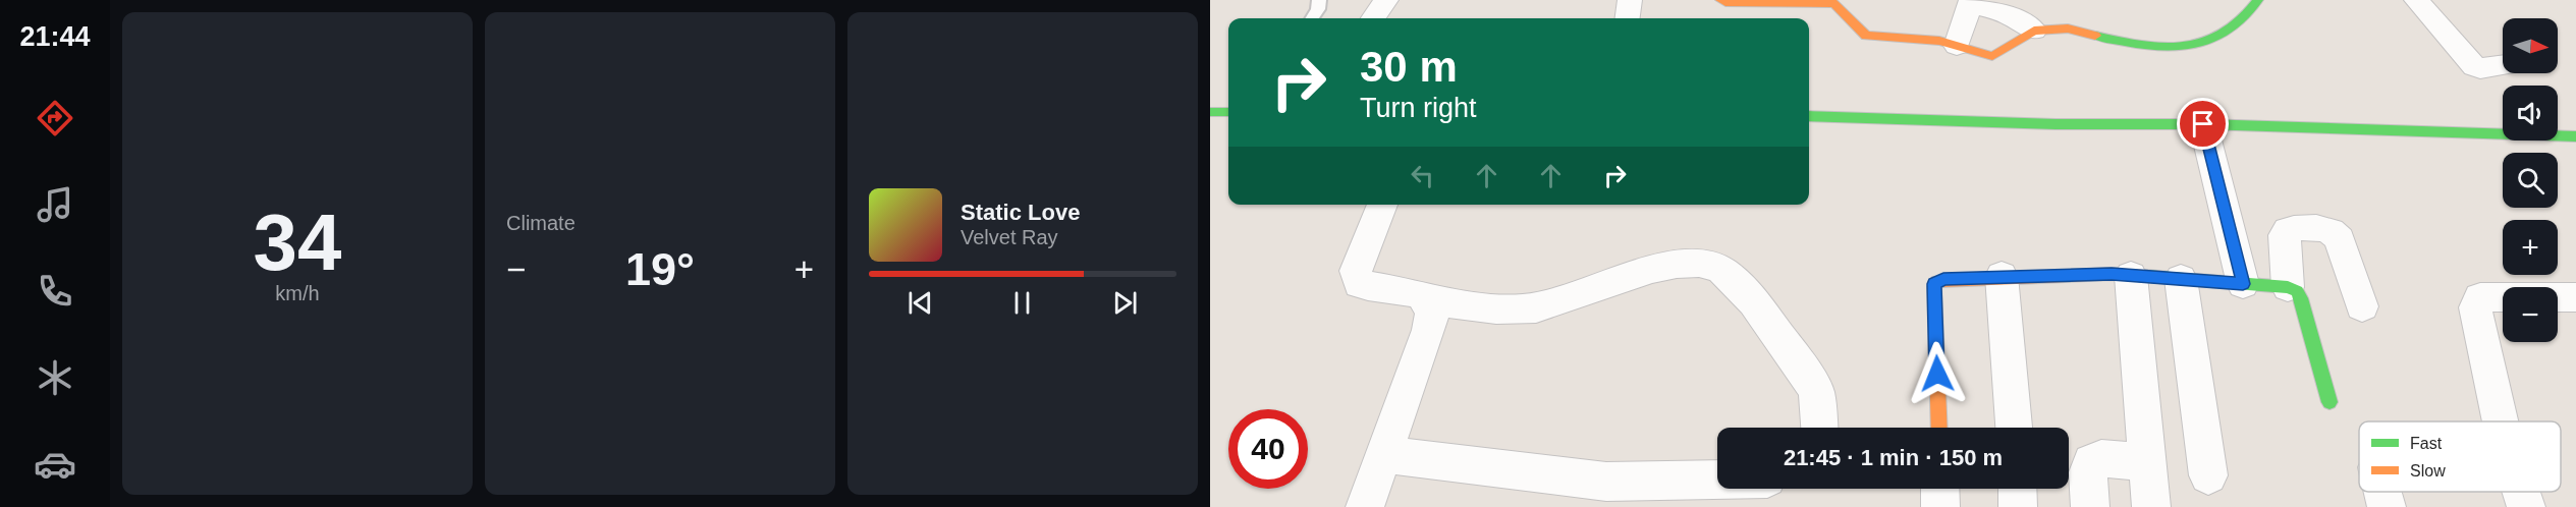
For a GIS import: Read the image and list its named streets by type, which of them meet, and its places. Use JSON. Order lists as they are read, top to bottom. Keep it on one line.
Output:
{"legend":["Fast","Slow"],"north":"right","page":{"tabs":"21:44","tile":[["34","km/h"],"Climate"],"map_buttons":["+","−"],"turn":["30 m","Turn right"],"song":["Static Love","Velvet Ray"],"heat":["−","19°","+"],"limit":"40","trip":"21:45 · 1 min · 150 m"}}
